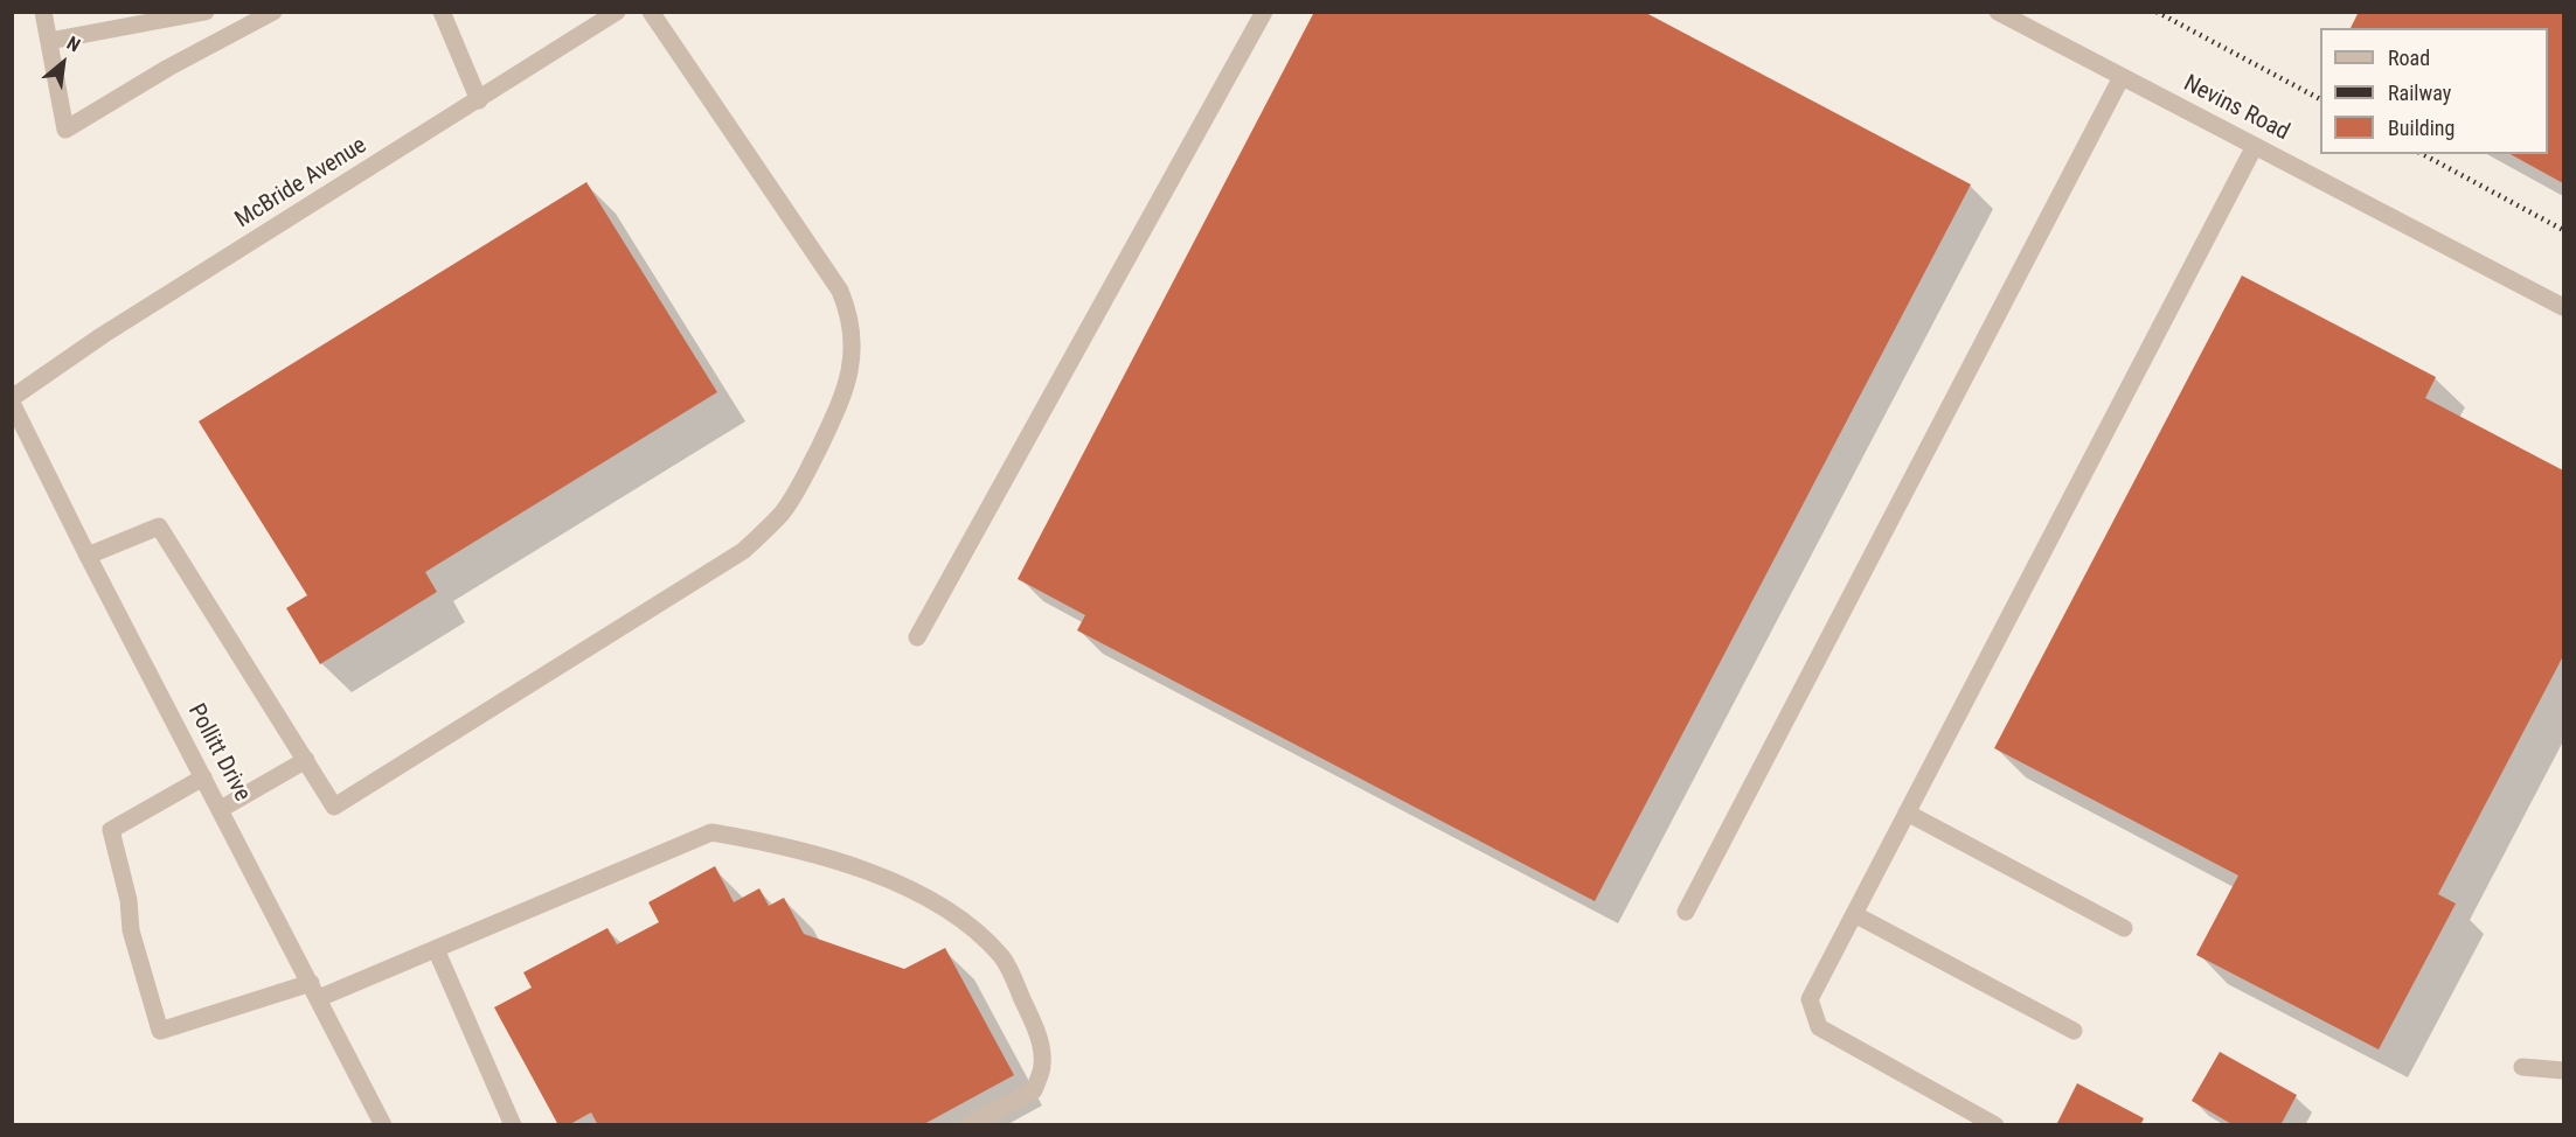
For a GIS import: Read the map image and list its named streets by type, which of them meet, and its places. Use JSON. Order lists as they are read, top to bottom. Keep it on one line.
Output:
{"streets":{"street":["Nevins Road","McBride Avenue","Pollitt Drive"]},"crossings":[["McBride Avenue","Pollitt Drive"]],"legend":["Road","Railway","Building"],"north":"top right"}
